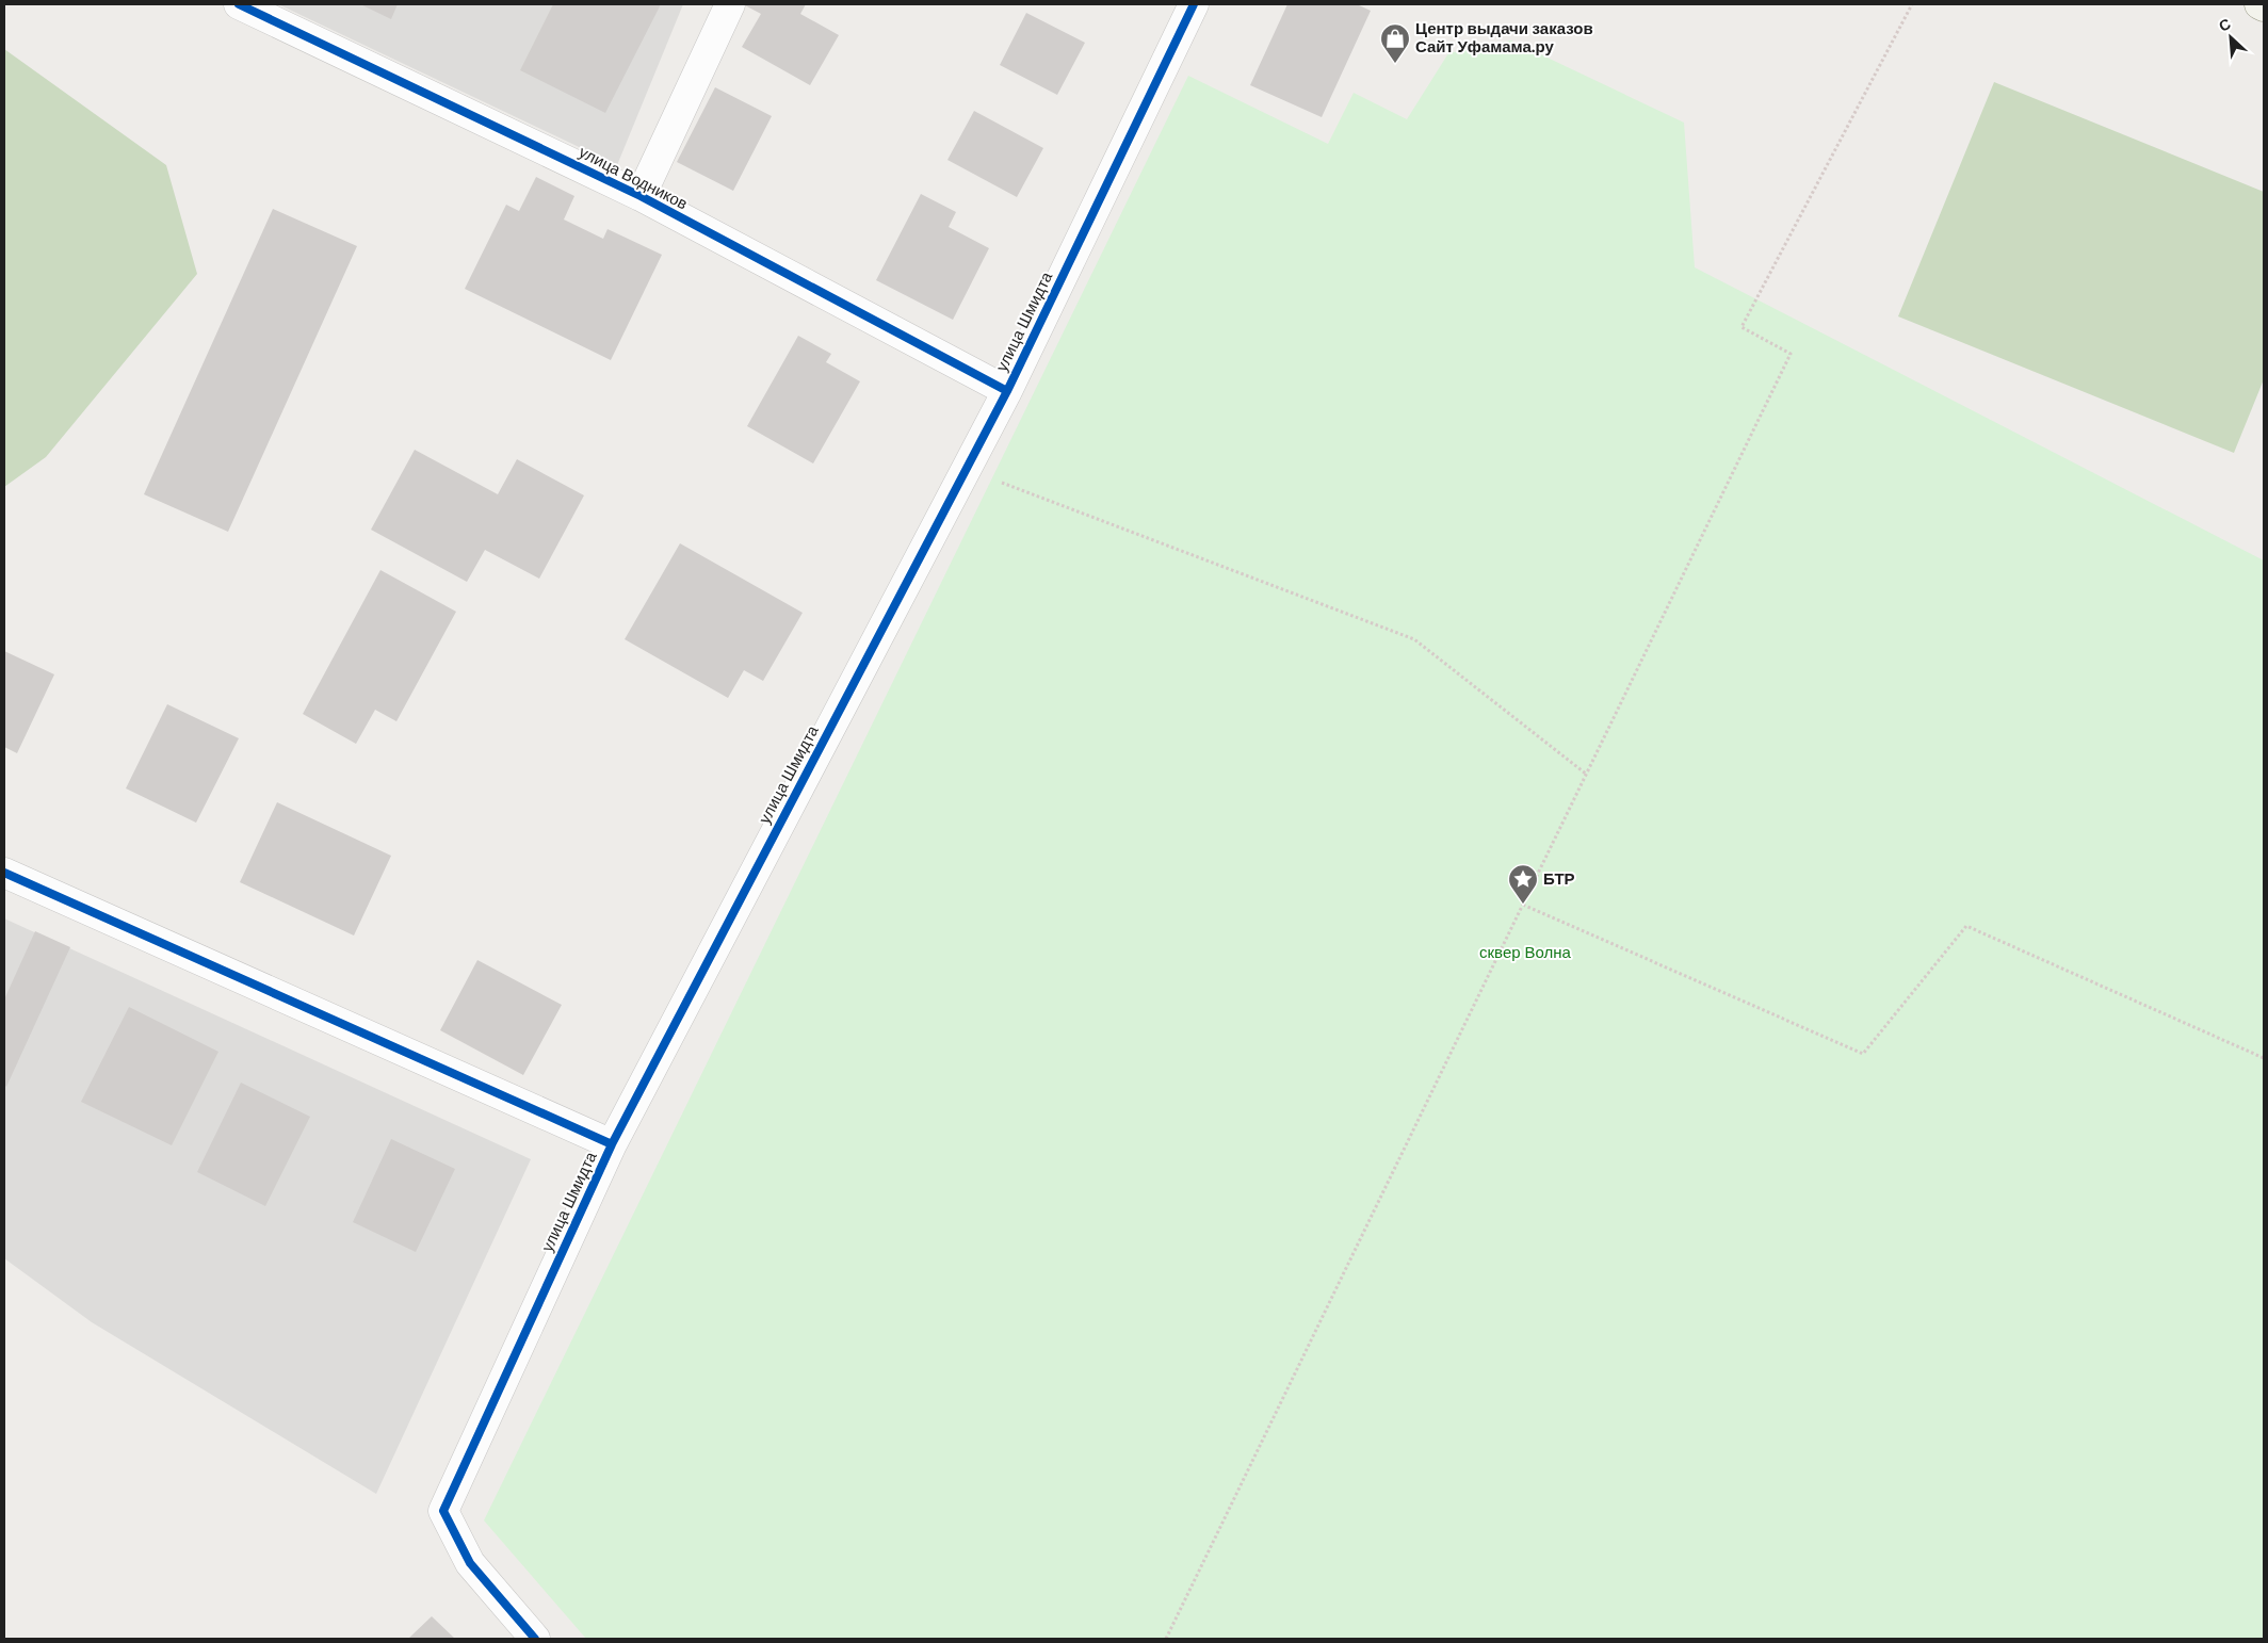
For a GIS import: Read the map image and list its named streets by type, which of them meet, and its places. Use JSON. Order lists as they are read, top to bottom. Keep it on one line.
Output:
{"streets":{"street":["улица Водников","улица Шмидта"]},"crossings":[["улица Водников","улица Шмидта"]],"parks":["сквер Волна"],"places":{"shop":["Центр выдачи заказов Сайт Уфамама.ру"],"place":["БТР"]},"north":"top left"}
